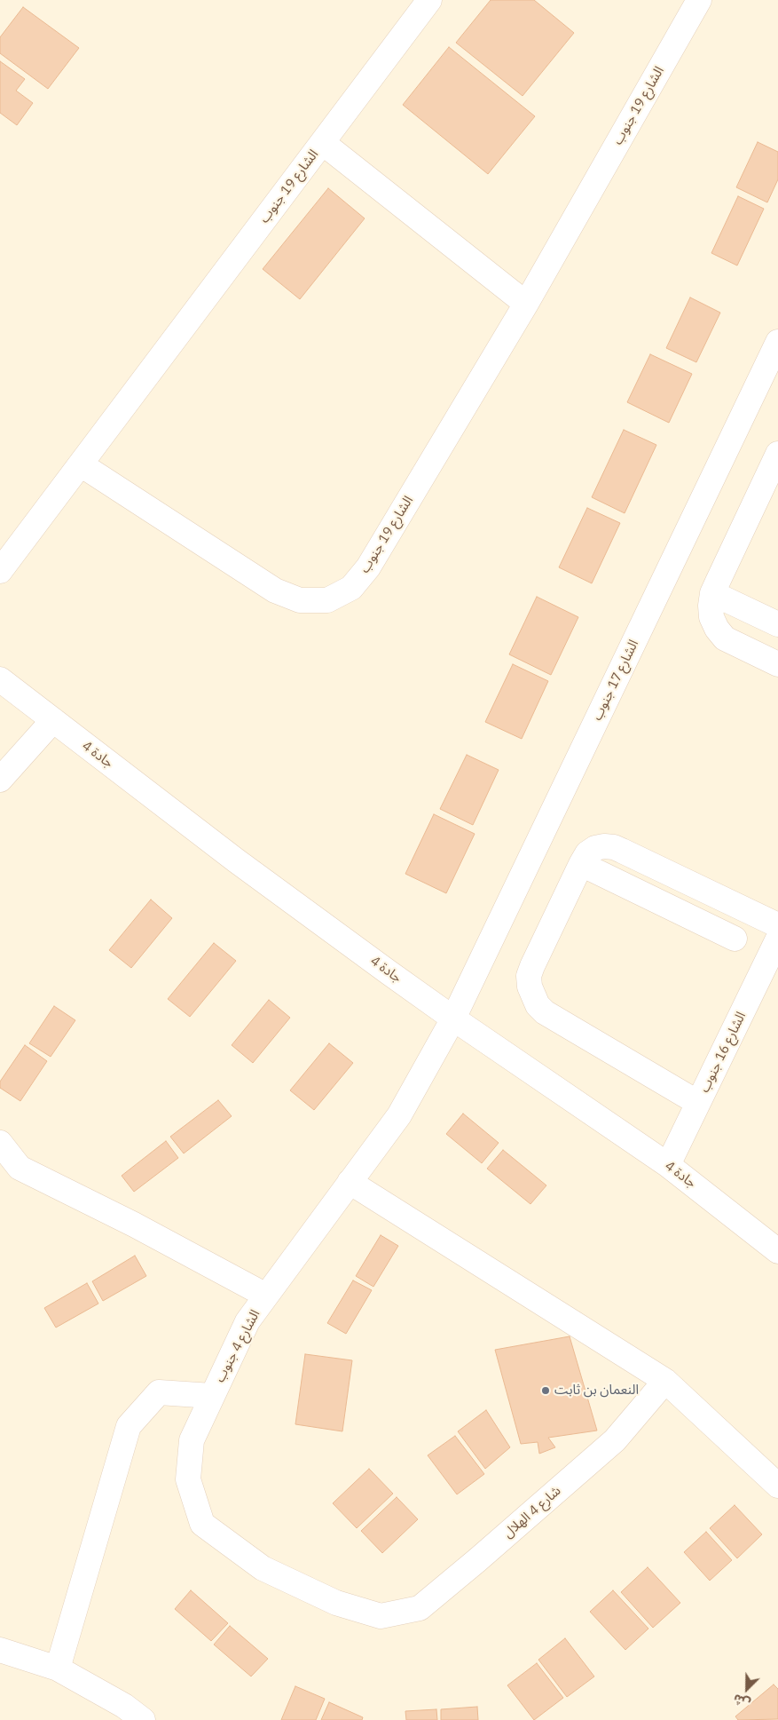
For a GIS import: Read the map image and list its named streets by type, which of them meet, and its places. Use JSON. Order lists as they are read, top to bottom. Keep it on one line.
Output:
{"streets":{"street":["الشارع 19 جنوب","الشارع 17 جنوب","جادة 4","الشارع 16 جنوب","الشارع 4 جنوب","شارع 4 الهلال"]},"crossings":[["الشارع 17 جنوب","جادة 4"],["الشارع 17 جنوب","الشارع 4 جنوب"],["جادة 4","الشارع 16 جنوب"],["جادة 4","الشارع 4 جنوب"],["الشارع 4 جنوب","شارع 4 الهلال"]],"places":["النعمان بن ثابت"],"north":"bottom left"}
